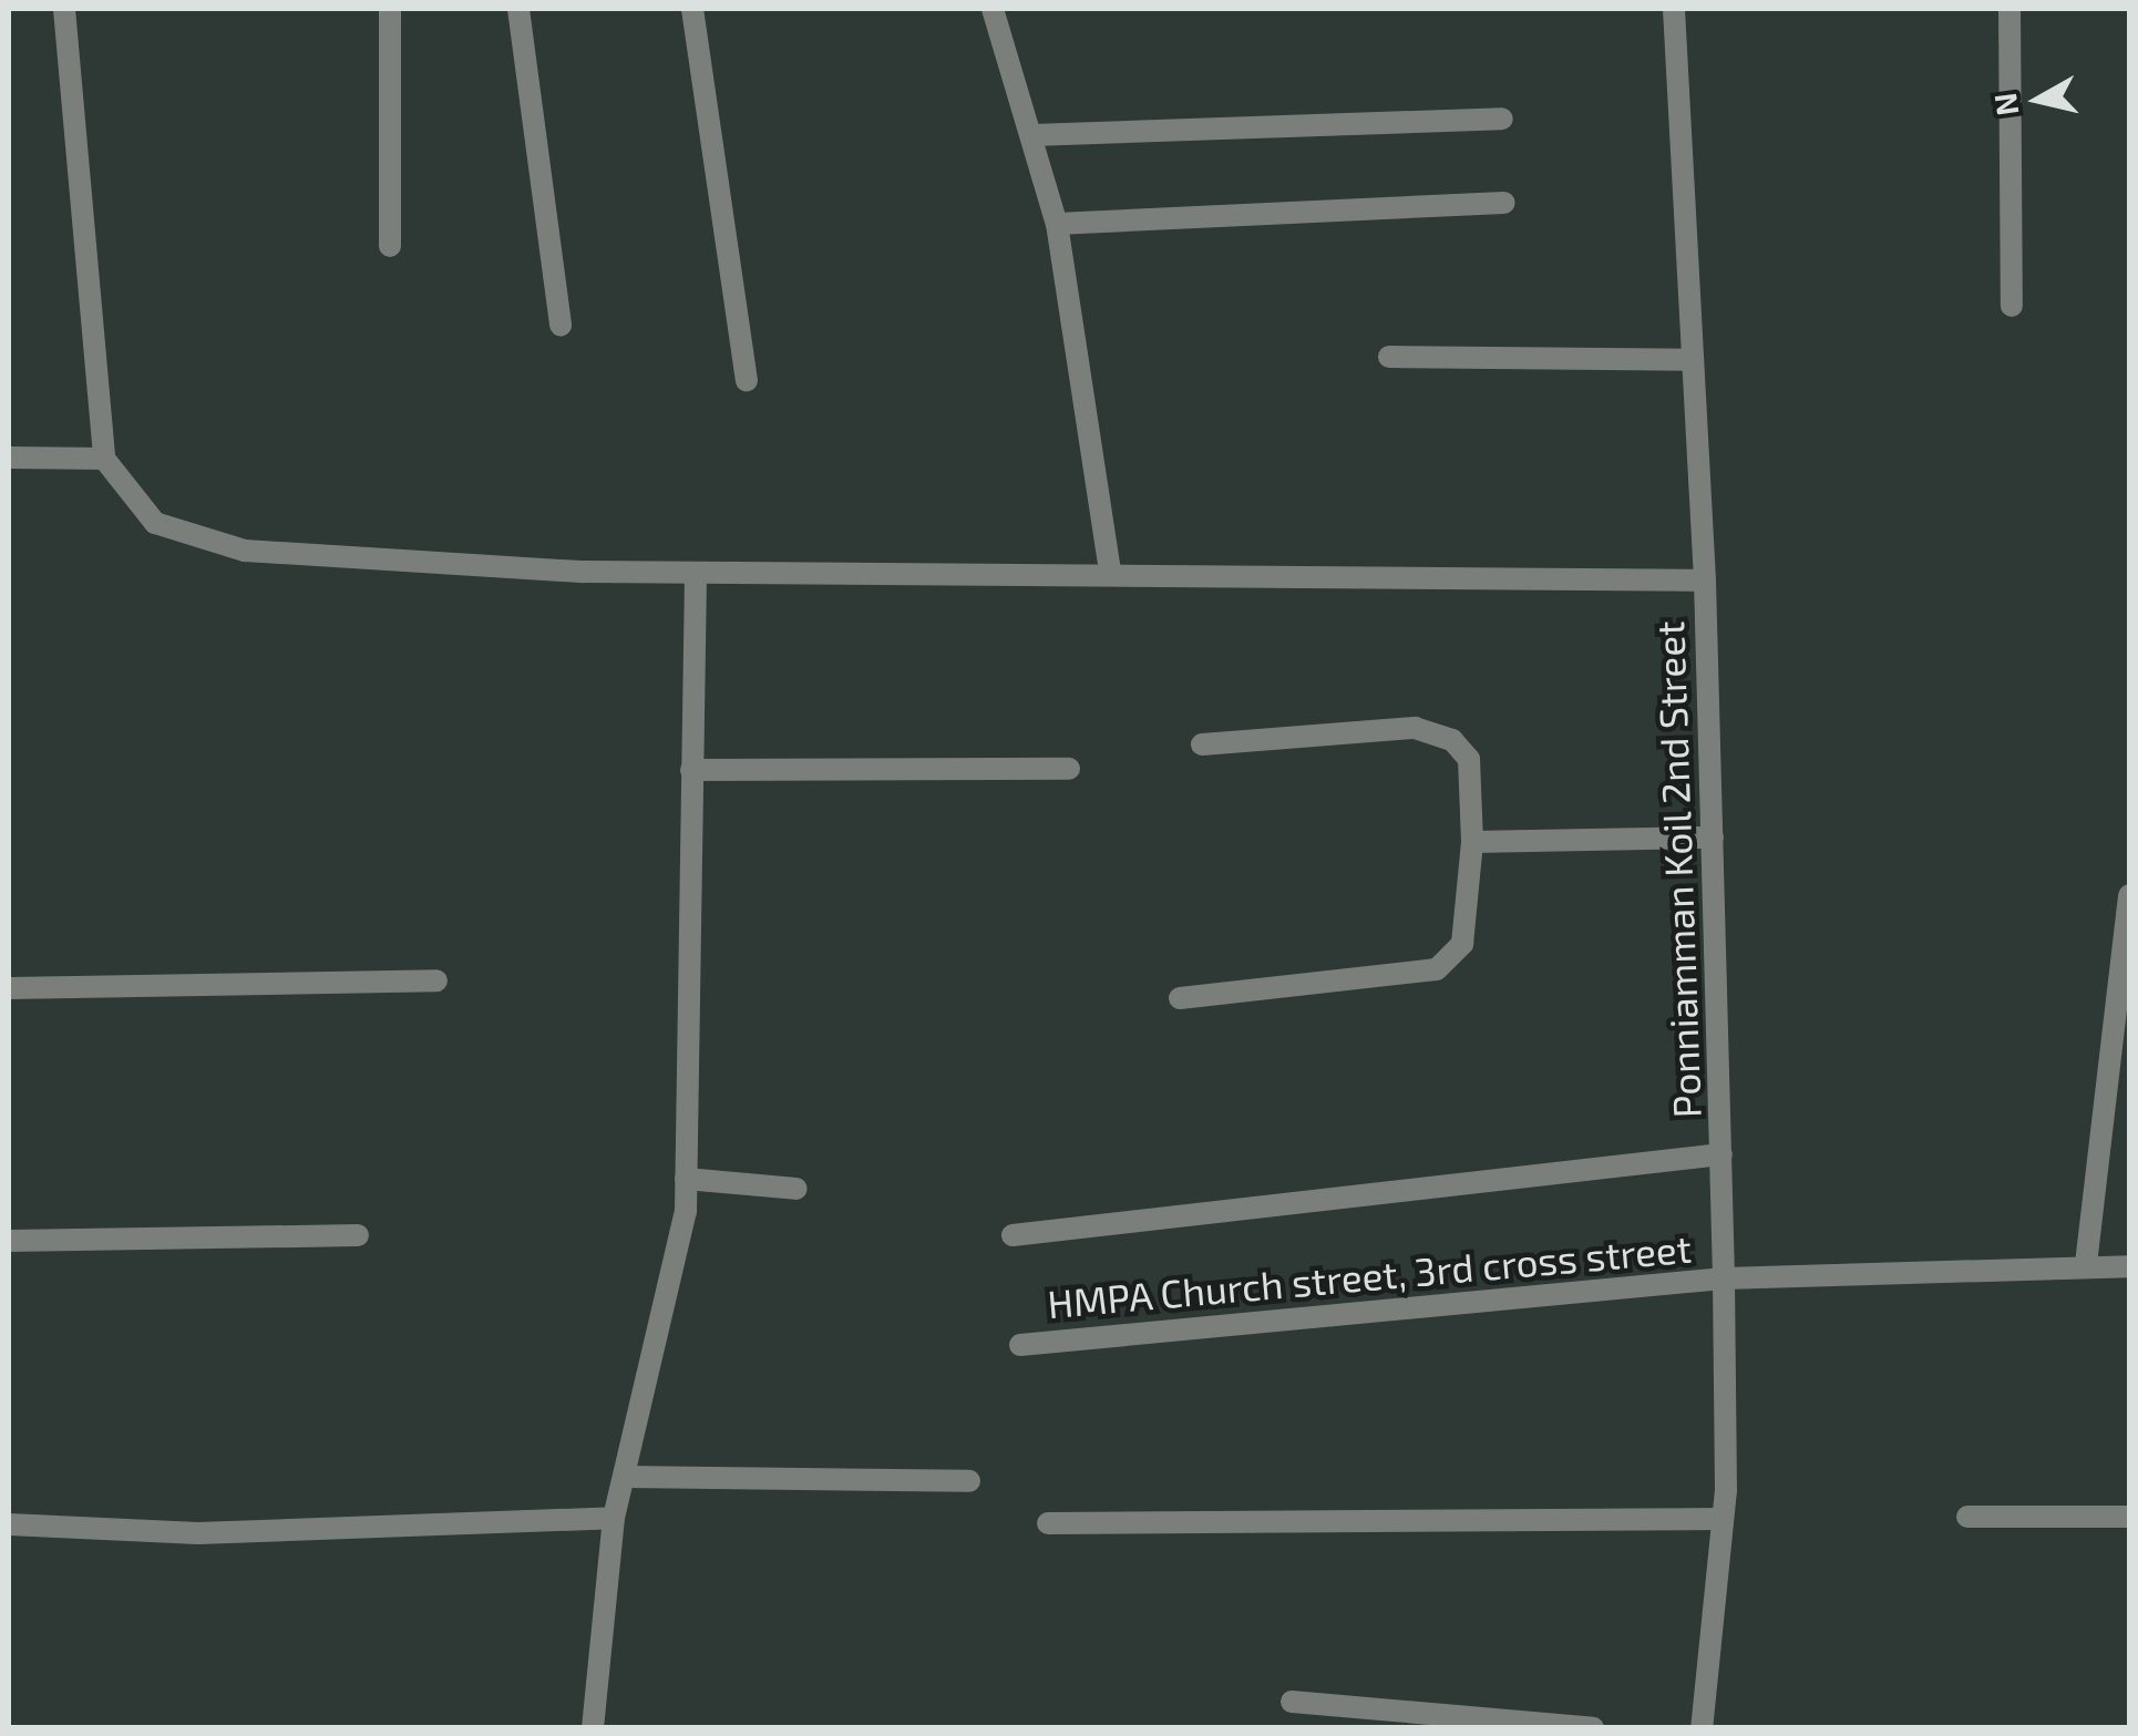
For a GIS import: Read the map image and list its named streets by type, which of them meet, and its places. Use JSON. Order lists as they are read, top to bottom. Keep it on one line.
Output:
{"streets":{"street":["Ponniamman Koil 2nd Street","HMPA Church street, 3rd cross street"]},"crossings":[["Ponniamman Koil 2nd Street","HMPA Church street, 3rd cross street"]],"north":"left"}
